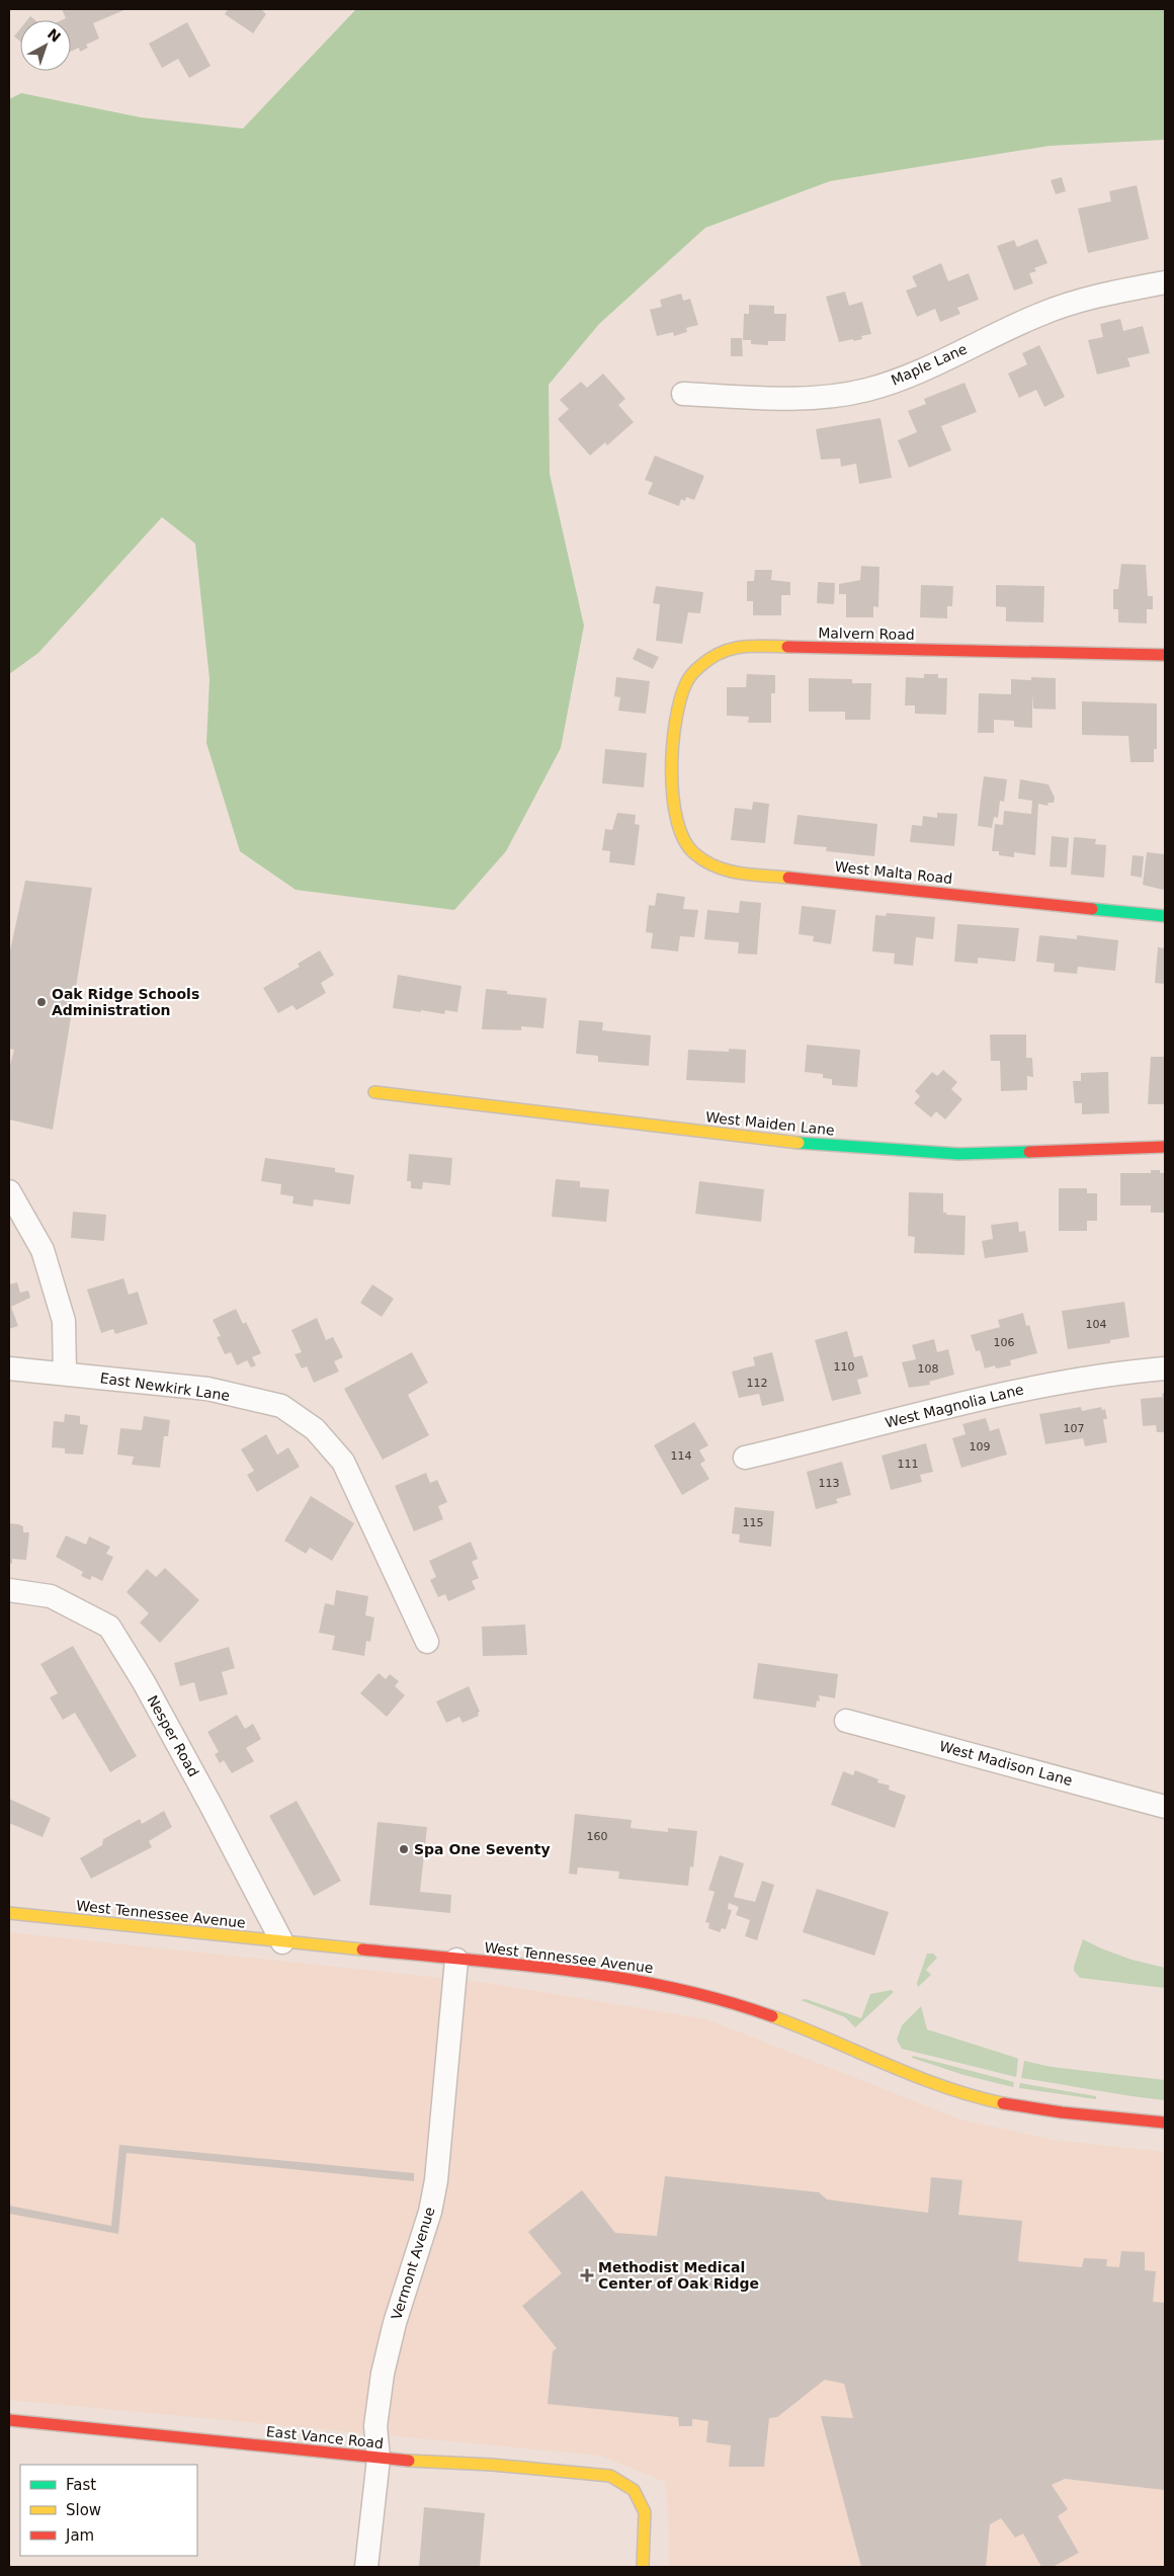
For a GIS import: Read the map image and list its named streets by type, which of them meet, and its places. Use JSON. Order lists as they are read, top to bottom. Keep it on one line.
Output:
{"streets":{"street":["Maple Lane","Malvern Road","West Malta Road","West Maiden Lane","East Newkirk Lane","West Magnolia Lane","Nesper Road","West Madison Lane","West Tennessee Avenue","Vermont Avenue","East Vance Road"]},"crossings":[["Malvern Road","West Malta Road"],["Nesper Road","West Tennessee Avenue"],["West Tennessee Avenue","Vermont Avenue"],["Vermont Avenue","East Vance Road"]],"places":{"other":["Oak Ridge Schools Administration","Spa One Seventy"],"health":["Methodist Medical Center of Oak Ridge"]},"house_numbers":["104","106","110","108","112","107","109","114","111","113","115","160"],"legend":["Fast","Slow","Jam"],"north":"top right"}
